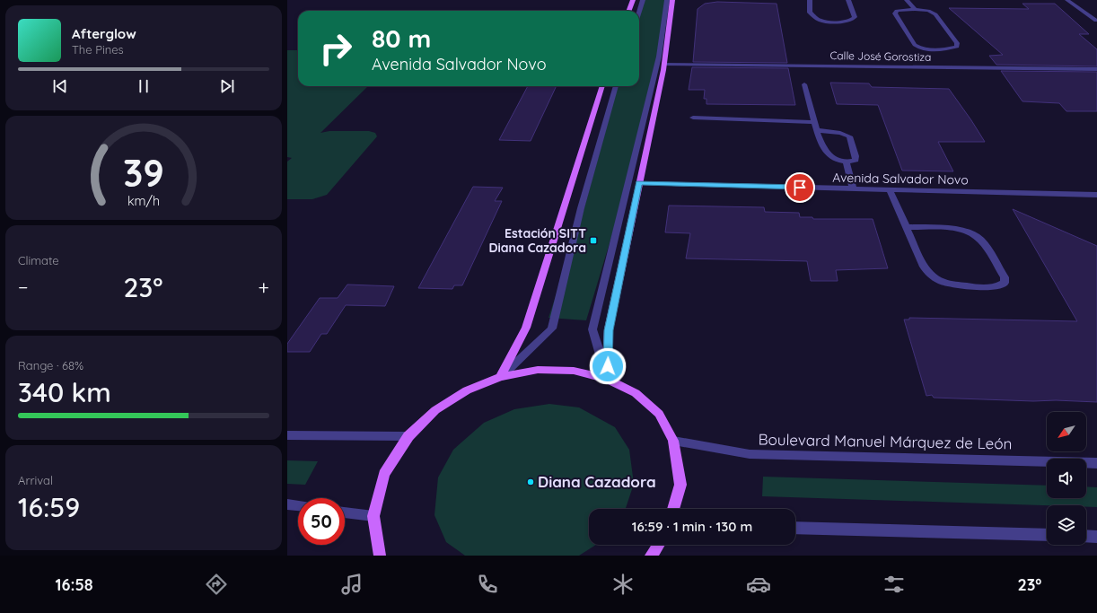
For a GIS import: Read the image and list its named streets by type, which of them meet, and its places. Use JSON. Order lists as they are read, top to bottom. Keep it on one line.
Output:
{"streets":{"street":["Calle José Gorostiza","Avenida Salvador Novo","Boulevard Manuel Márquez de León"]},"places":{"transit":["Estación SITT Diana Cazadora"],"other":["Diana Cazadora"]},"north":"bottom left","page":{"turn":["80 m","Avenida Salvador Novo"],"song":["Afterglow","The Pines"],"tile":["Climate",["Range · 68%","340 km"],["Arrival","16:59"]],"heat":["−","23°","+"],"limit":"50","trip":"16:59 · 1 min · 130 m","tabs":["16:58","23°"],"gauge":["39","km/h"]}}
